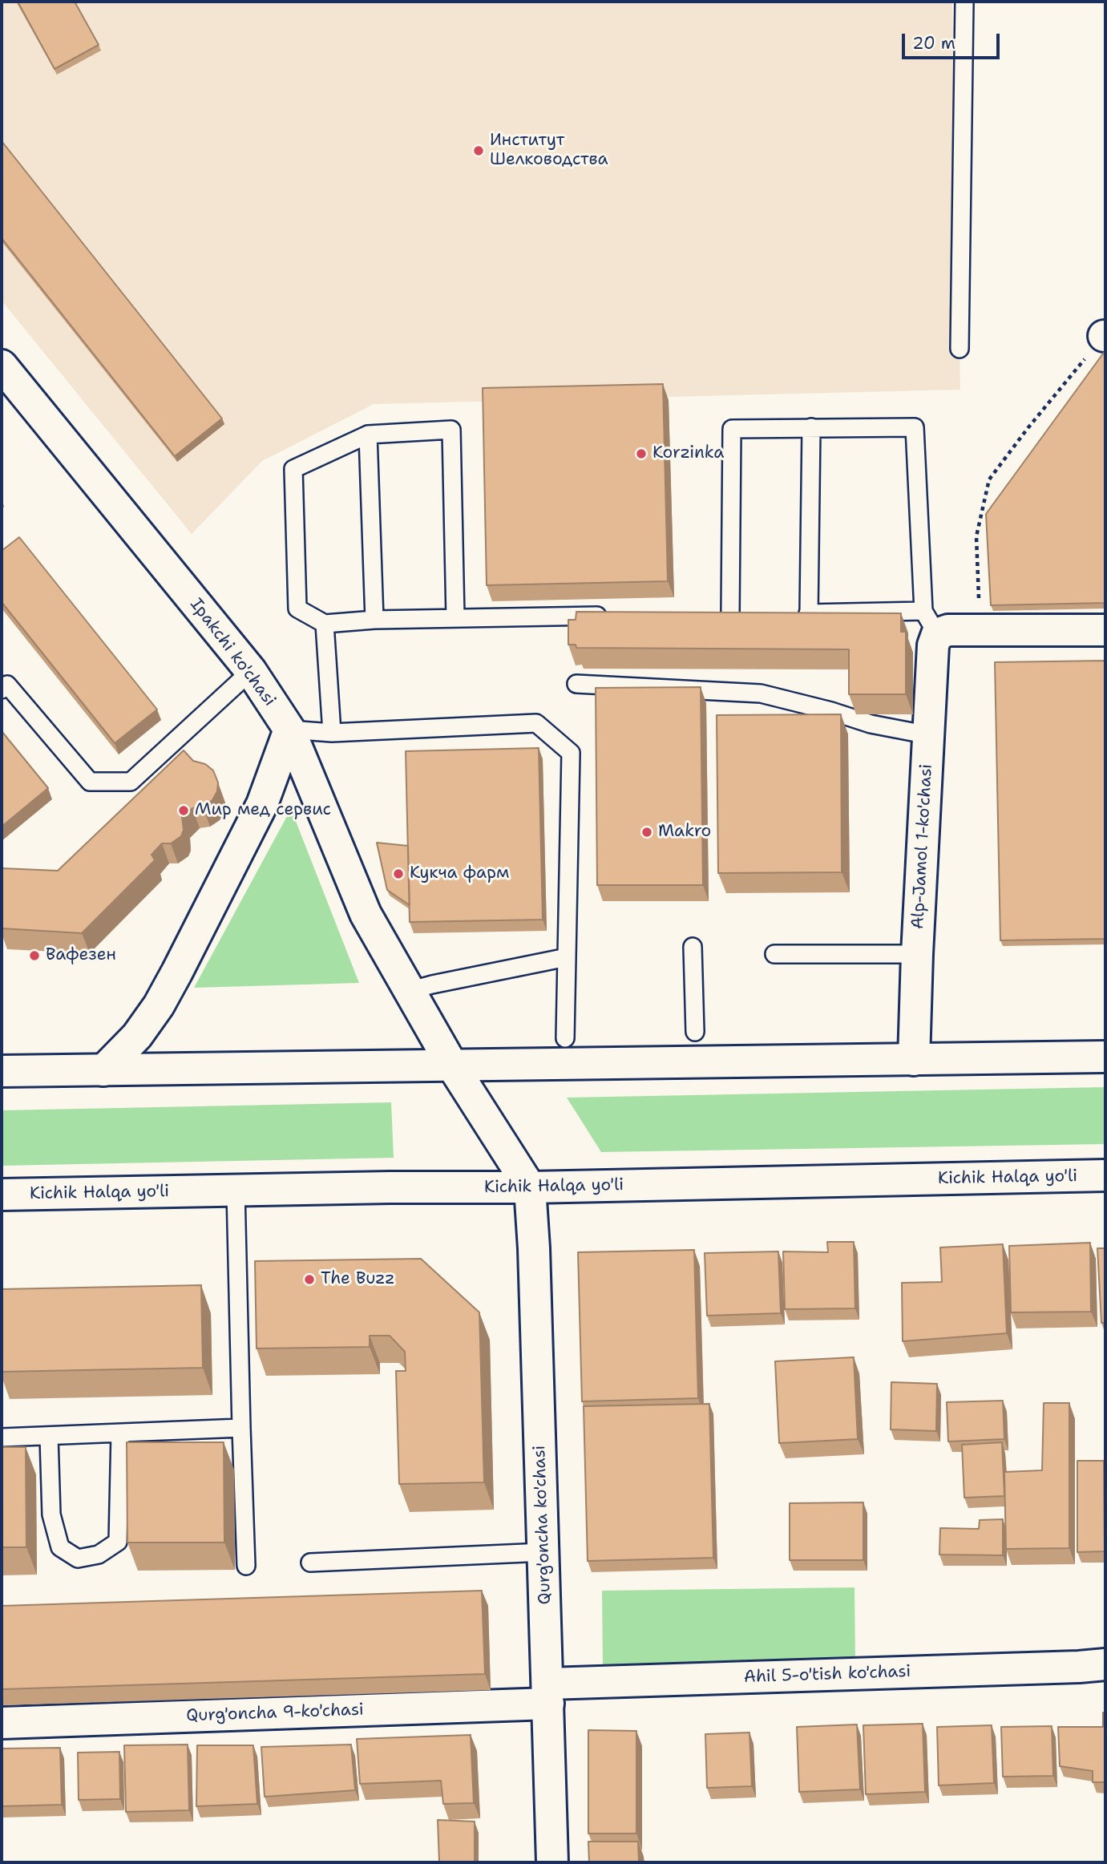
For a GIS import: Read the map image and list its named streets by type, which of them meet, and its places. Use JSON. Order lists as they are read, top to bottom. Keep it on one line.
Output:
{"streets":{"main road":["Ipakchi ko'chasi","Alp-Jamol 1-ko'chasi","Kichik Halqa yo'li","Qurg'oncha ko'chasi","Ahil 5-o'tish ko'chasi","Qurg'oncha 9-ko'chasi"]},"crossings":[["Ipakchi ko'chasi","Kichik Halqa yo'li"],["Ipakchi ko'chasi","Qurg'oncha ko'chasi"],["Kichik Halqa yo'li","Qurg'oncha ko'chasi"],["Qurg'oncha ko'chasi","Ahil 5-o'tish ko'chasi"],["Qurg'oncha ko'chasi","Qurg'oncha 9-ko'chasi"],["Ahil 5-o'tish ko'chasi","Qurg'oncha 9-ko'chasi"]],"places":["Институт Шелководства","Korzinka","Мир мед сервис","Makro","Кукча фарм","Вафезен","The Buzz"],"scale_bar":"20 m"}
